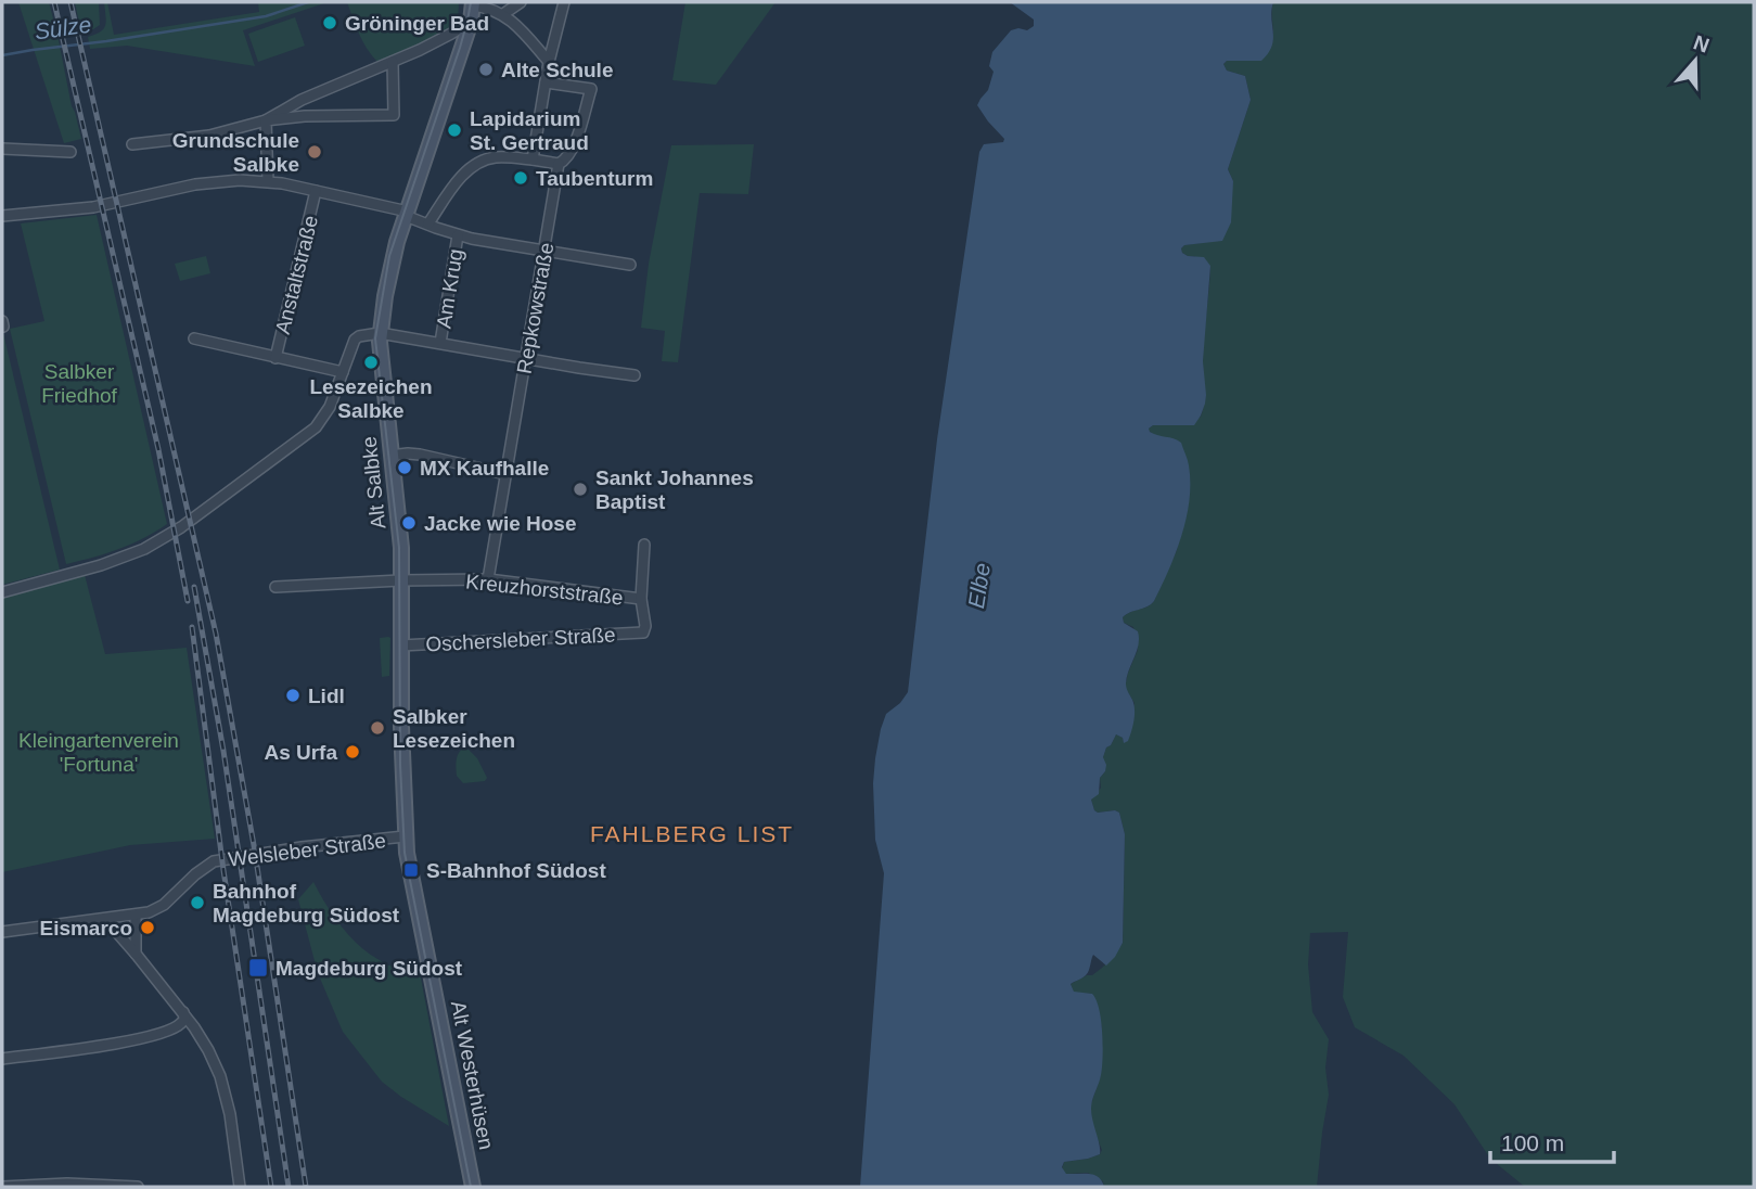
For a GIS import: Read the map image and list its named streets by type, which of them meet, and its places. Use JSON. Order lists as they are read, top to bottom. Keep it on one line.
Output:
{"streets":{"main road":["Alt Salbke","Alt Westerhüsen"],"street":["Anstaltstraße","Am Krug","Repkowstraße","Kreuzhorststraße","Oschersleber Straße","Welsleber Straße"]},"crossings":[["Repkowstraße","Kreuzhorststraße"],["Alt Salbke","Kreuzhorststraße"],["Alt Salbke","Oschersleber Straße"],["Alt Salbke","Welsleber Straße"],["Alt Salbke","Alt Westerhüsen"],["Kreuzhorststraße","Oschersleber Straße"]],"districts":["FAHLBERG LIST"],"water":["Sülze","Elbe"],"parks":["Salbker Friedhof","Kleingartenverein 'Fortuna'"],"places":{"other":["Gröninger Bad","Alte Schule","Lapidarium St. Gertraud","Grundschule Salbke","Taubenturm","Lesezeichen Salbke","MX Kaufhalle","Sankt Johannes Baptist","Jacke wie Hose","Lidl","Salbker Lesezeichen","As Urfa","Bahnhof Magdeburg Südost","Eismarco"],"transit":["S-Bahnhof Südost","Magdeburg Südost"]},"scale_bar":"100 m","north":"top"}
